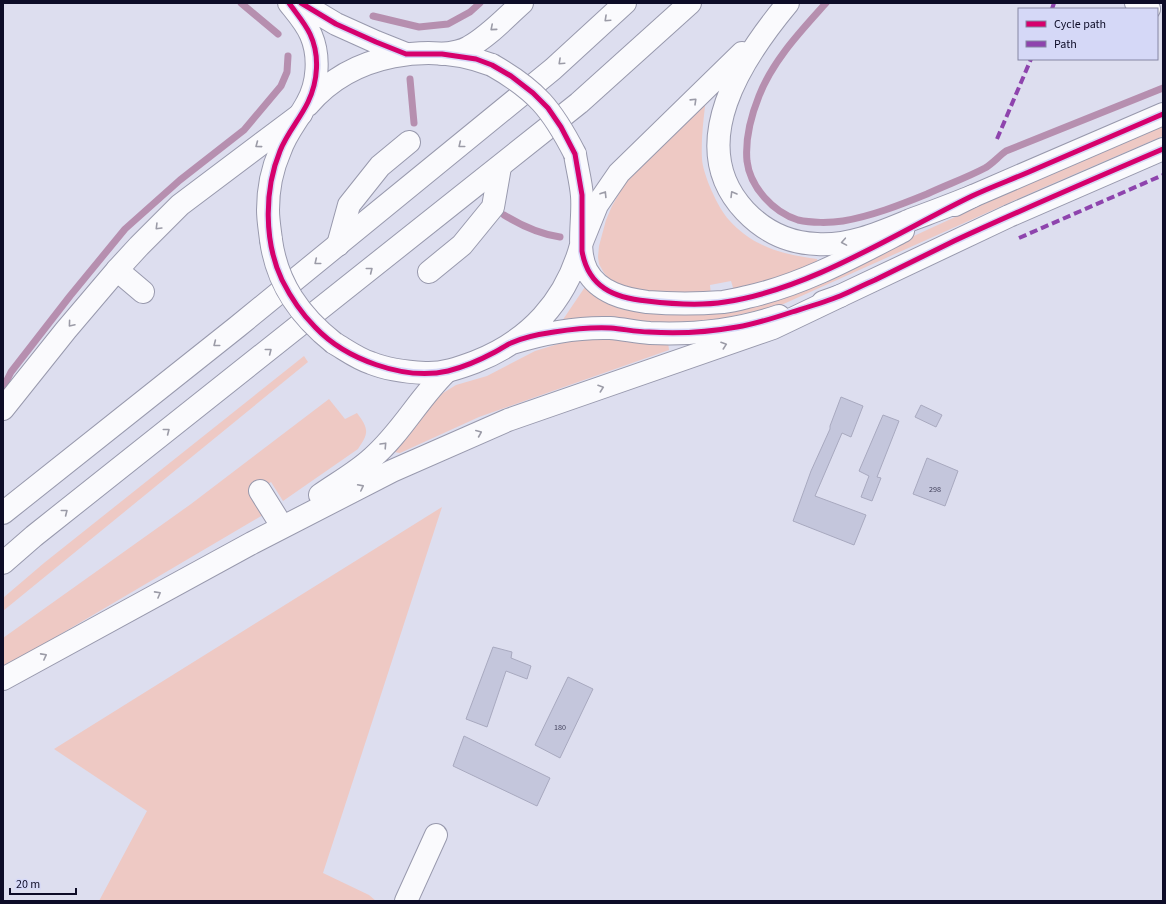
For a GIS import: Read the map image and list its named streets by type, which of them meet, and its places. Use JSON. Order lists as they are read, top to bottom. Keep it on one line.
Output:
{"house_numbers":["298","180"],"legend":["Cycle path","Path"],"scale_bar":"20 m"}
